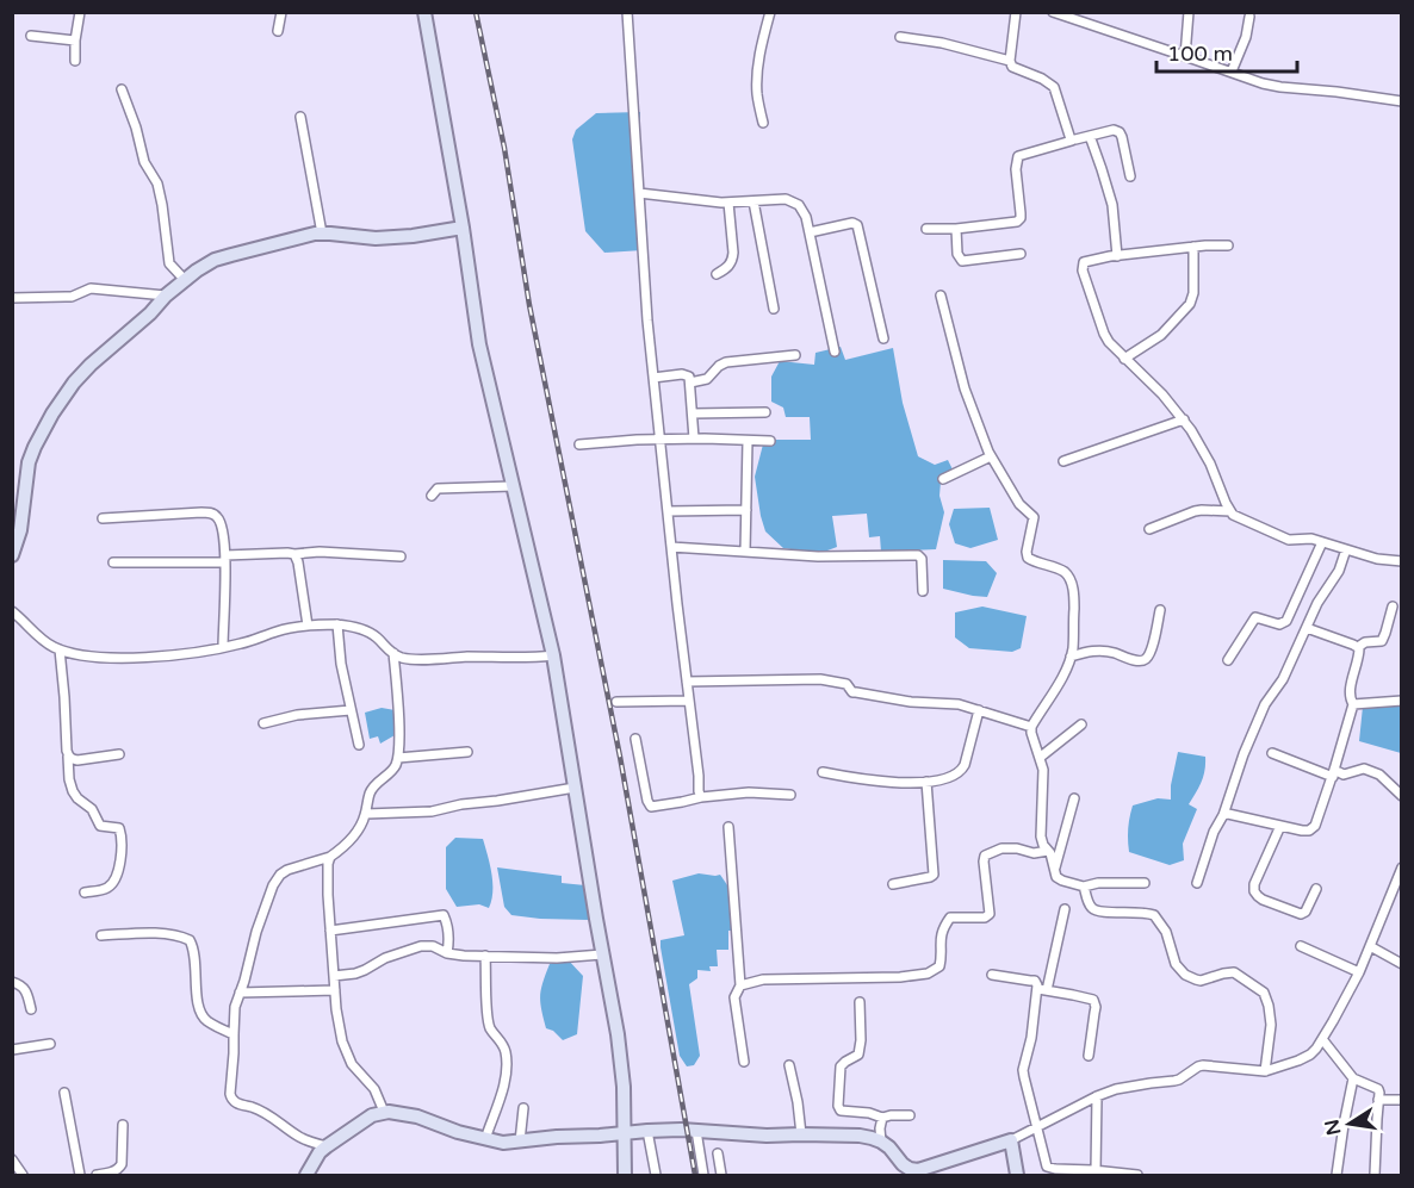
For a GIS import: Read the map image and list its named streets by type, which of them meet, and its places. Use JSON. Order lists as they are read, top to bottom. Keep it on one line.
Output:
{"scale_bar":"100 m","north":"left"}
